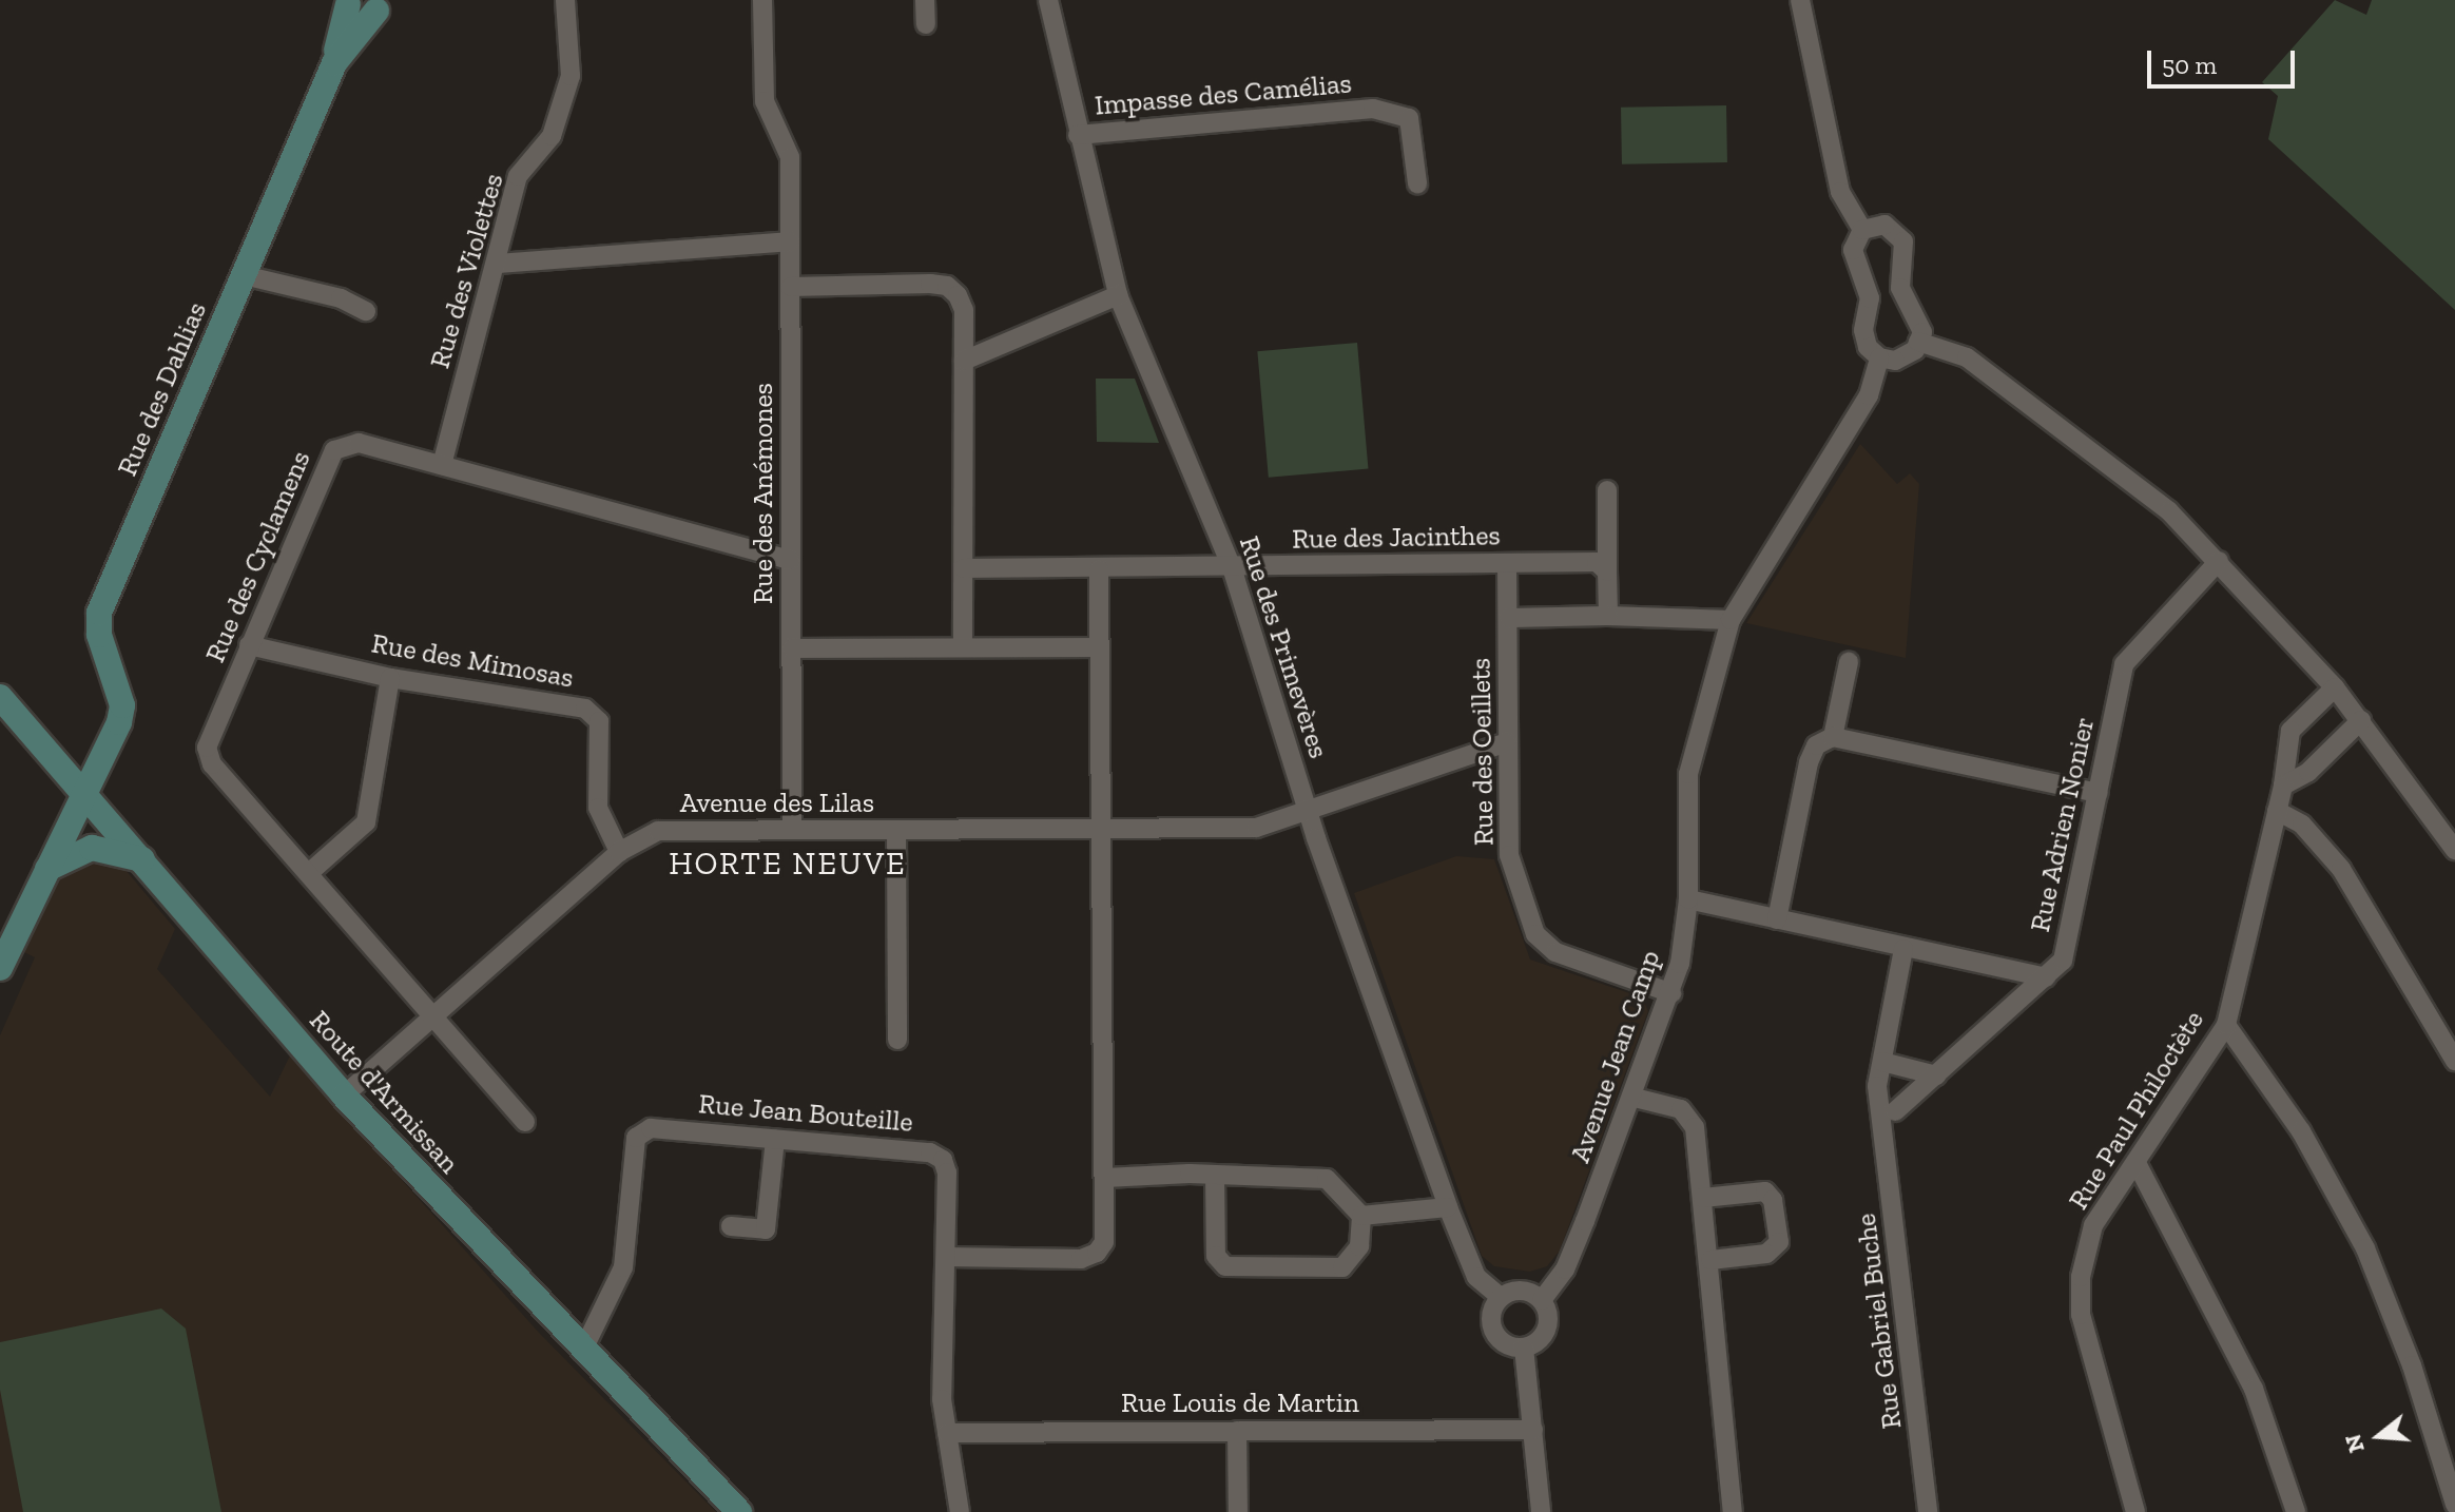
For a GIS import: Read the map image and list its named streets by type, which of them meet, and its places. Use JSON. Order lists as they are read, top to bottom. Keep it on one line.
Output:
{"streets":{"street":["Impasse des Camélias","Rue des Violettes","Rue des Dahlias","Rue des Anémones","Rue des Jacinthes","Rue des Cyclamens","Rue des Primevères","Rue des Mimosas","Rue des Oeillets","Avenue des Lilas","Rue Adrien Nonier","Avenue Jean Camp","Route d'Armissan","Rue Paul Philoctète","Rue Jean Bouteille","Rue Gabriel Buche","Rue Louis de Martin"]},"crossings":[["Impasse des Camélias","Rue des Primevères"],["Rue des Violettes","Rue des Cyclamens"],["Rue des Dahlias","Route d'Armissan"],["Rue des Anémones","Rue des Cyclamens"],["Rue des Anémones","Avenue des Lilas"],["Rue des Jacinthes","Rue des Primevères"],["Rue des Jacinthes","Rue des Oeillets"],["Rue des Cyclamens","Rue des Mimosas"],["Rue des Cyclamens","Avenue des Lilas"],["Rue des Primevères","Avenue des Lilas"],["Rue des Primevères","Avenue Jean Camp"],["Rue des Mimosas","Avenue des Lilas"],["Rue des Oeillets","Avenue des Lilas"],["Rue des Oeillets","Avenue Jean Camp"],["Avenue des Lilas","Route d'Armissan"],["Rue Adrien Nonier","Rue Gabriel Buche"],["Route d'Armissan","Rue Jean Bouteille"],["Rue Jean Bouteille","Rue Louis de Martin"]],"districts":["HORTE NEUVE"],"scale_bar":"50 m","north":"left"}
